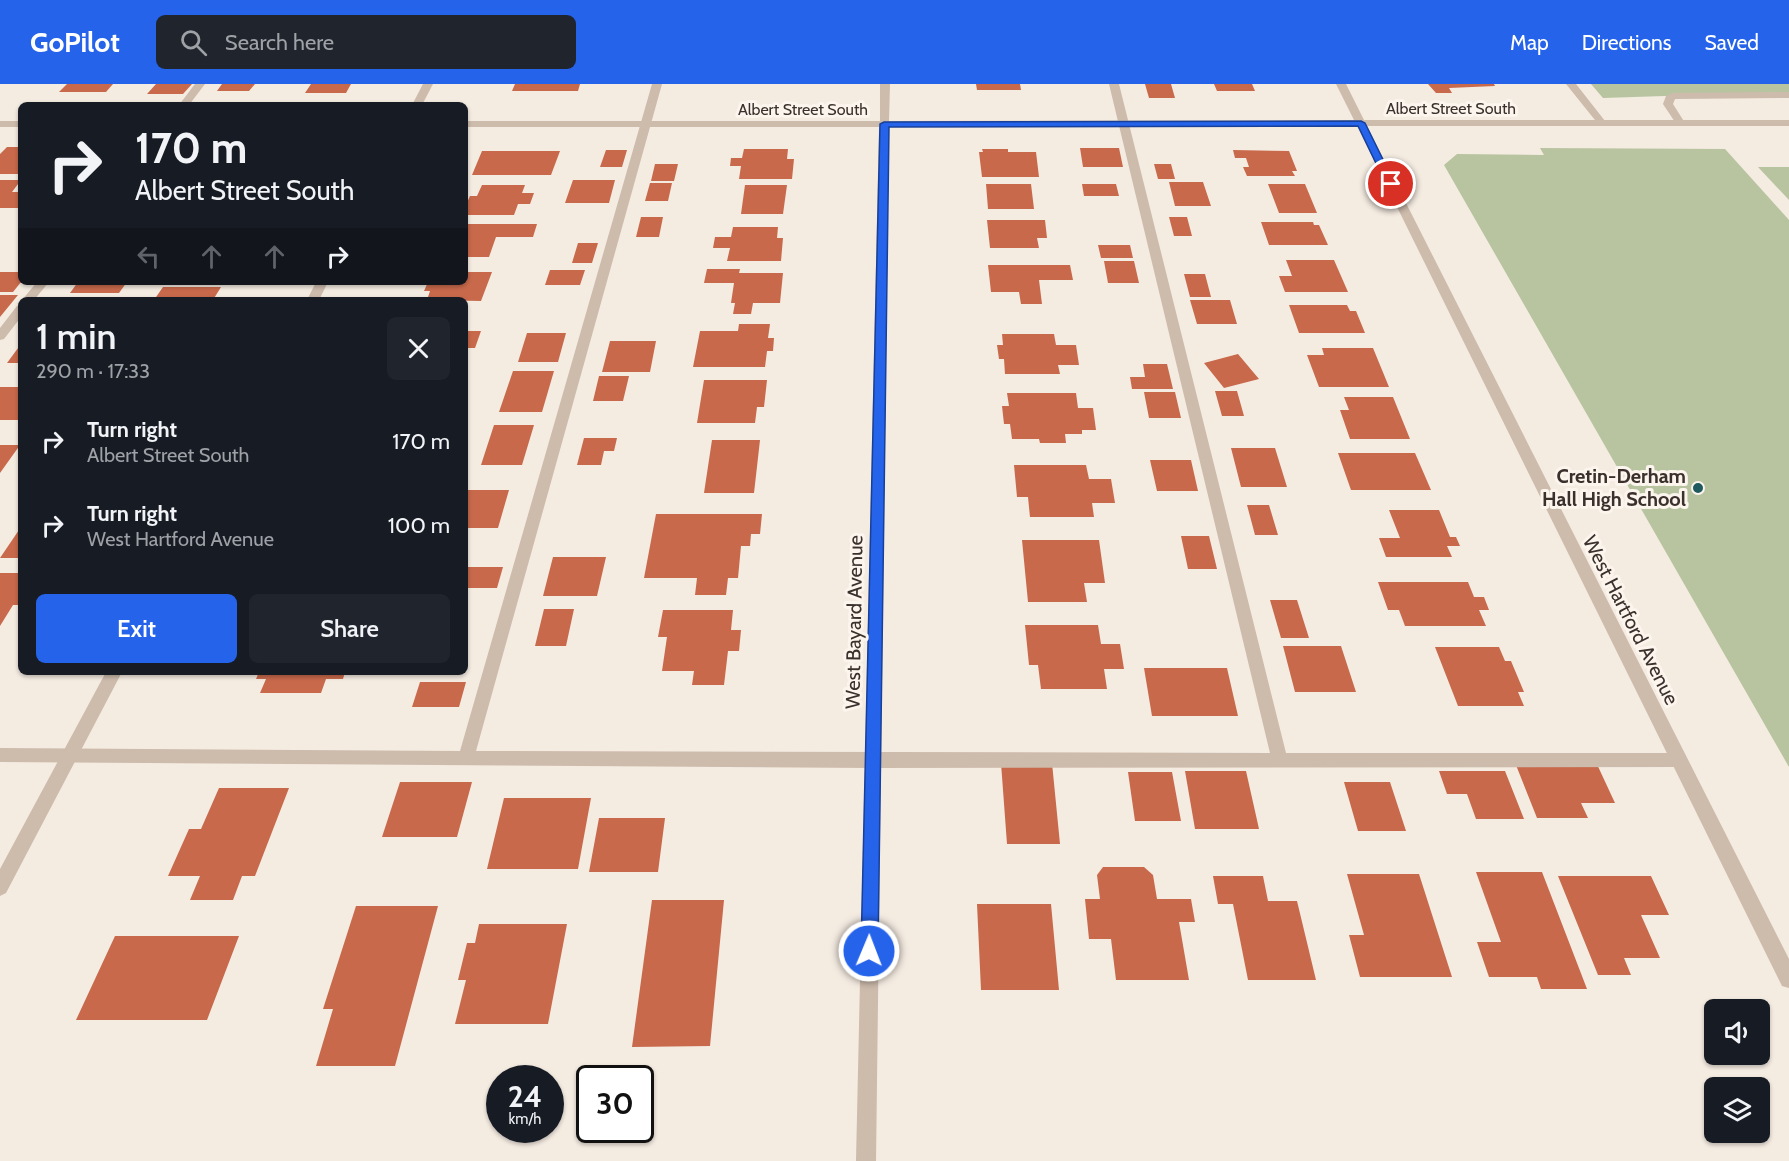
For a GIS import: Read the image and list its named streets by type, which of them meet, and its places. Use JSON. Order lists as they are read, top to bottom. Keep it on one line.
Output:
{"streets":{"street":["Albert Street South","West Hartford Avenue","West Bayard Avenue"]},"crossings":[["Albert Street South","West Hartford Avenue"],["Albert Street South","West Bayard Avenue"]],"places":["Cretin-Derham Hall High School"],"page":{"header":"GoPilot","search":"Search here","nav":["Map","Directions","Saved"],"turn":["170 m","Albert Street South"],"heading":["1 min","290 m · 17:33"],"list":[{"name":"Turn right","note":"Albert Street South","value":"170 m"},{"name":"Turn right","note":"West Hartford Avenue","value":"100 m"}],"buttons":["Exit","Share"],"speed":"24 km/h","limit":"30"}}
